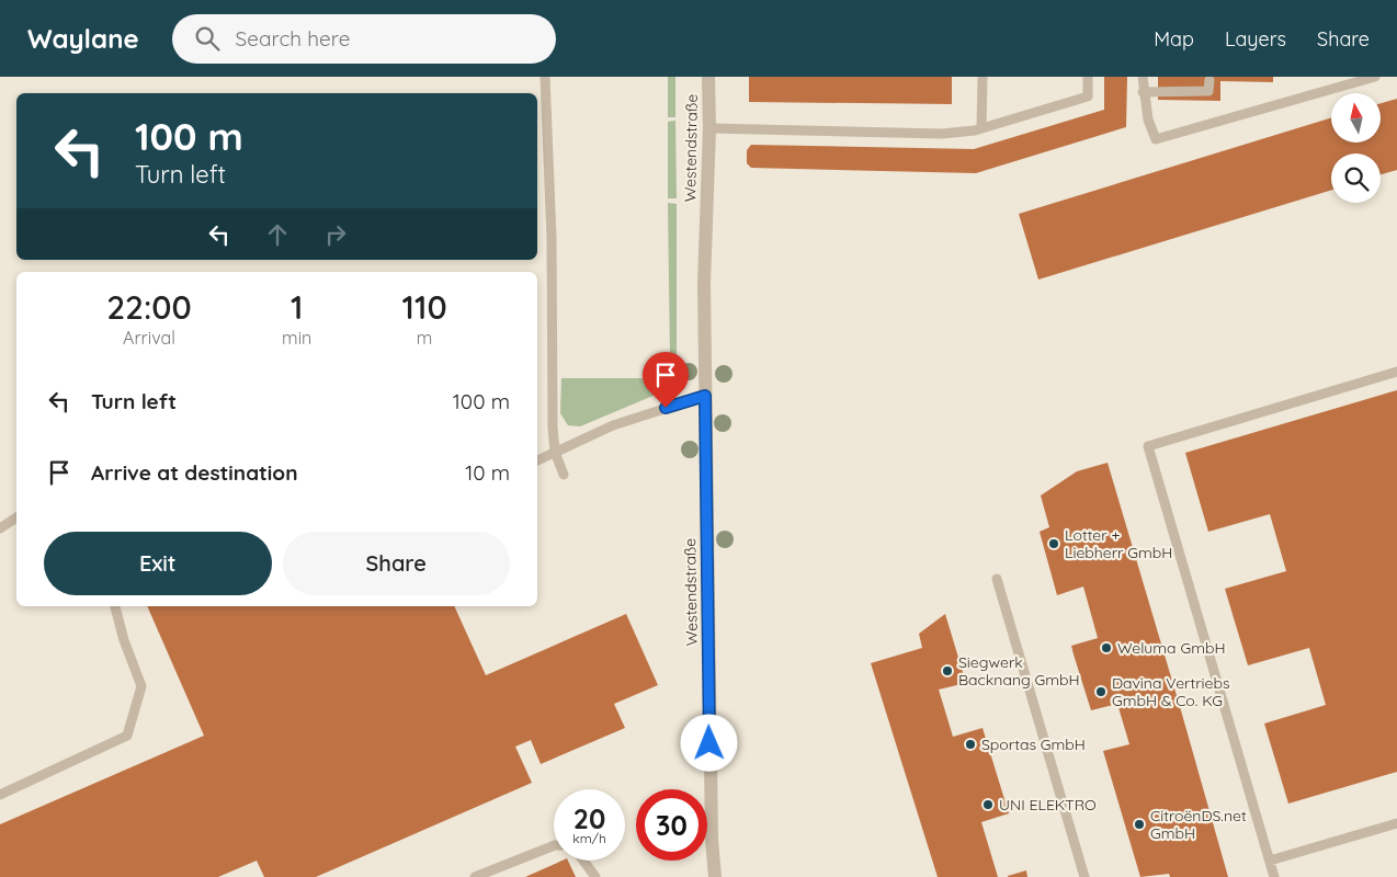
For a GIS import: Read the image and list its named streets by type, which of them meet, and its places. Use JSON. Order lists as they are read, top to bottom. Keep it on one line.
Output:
{"streets":{"street":["Westendstraße"]},"places":["Lotter + Liebherr GmbH","Weluma GmbH","Siegwerk Backnang GmbH","Davina Vertriebs GmbH & Co. KG","Sportas GmbH","UNI ELEKTRO","CitroënDS.net GmbH"],"north":"top","page":{"header":"Waylane","search":"Search here","nav":["Map","Layers","Share"],"turn":["100 m","Turn left"],"eta":["22:00","Arrival","1","min","110","m"],"list":[{"name":"Turn left","value":"100 m"},{"name":"Arrive at destination","value":"10 m"}],"buttons":["Exit","Share"],"speed":"20 km/h","limit":"30"}}
